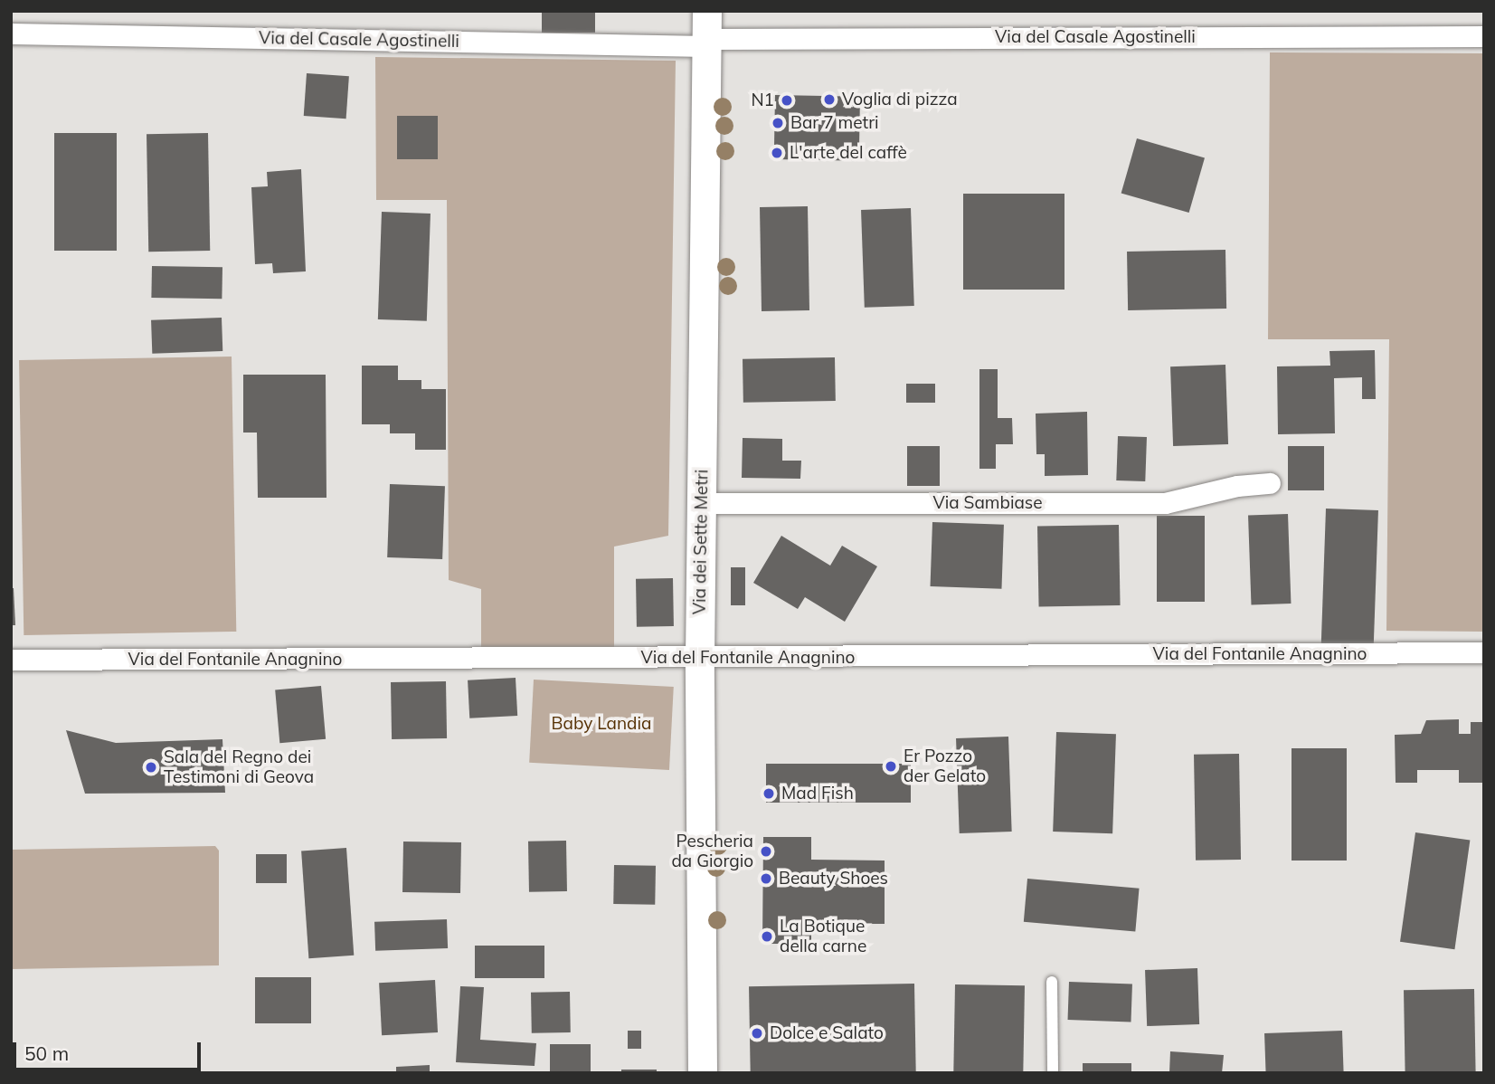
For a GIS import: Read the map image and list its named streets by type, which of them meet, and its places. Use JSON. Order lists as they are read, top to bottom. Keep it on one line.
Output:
{"streets":{"street":["Via del Casale Agostinelli","Via Sambiase","Via dei Sette Metri","Via del Fontanile Anagnino"]},"crossings":[["Via del Casale Agostinelli","Via dei Sette Metri"],["Via Sambiase","Via dei Sette Metri"],["Via dei Sette Metri","Via del Fontanile Anagnino"]],"parks":["Baby Landia"],"places":["Voglia di pizza","N1","Bar 7 metri","L'arte del caffè","Er Pozzo der Gelato","Sala del Regno dei Testimoni di Geova","Mad Fish","Pescheria da Giorgio","Beauty Shoes","La Botique della carne","Dolce e Salato"],"scale_bar":"50 m"}
